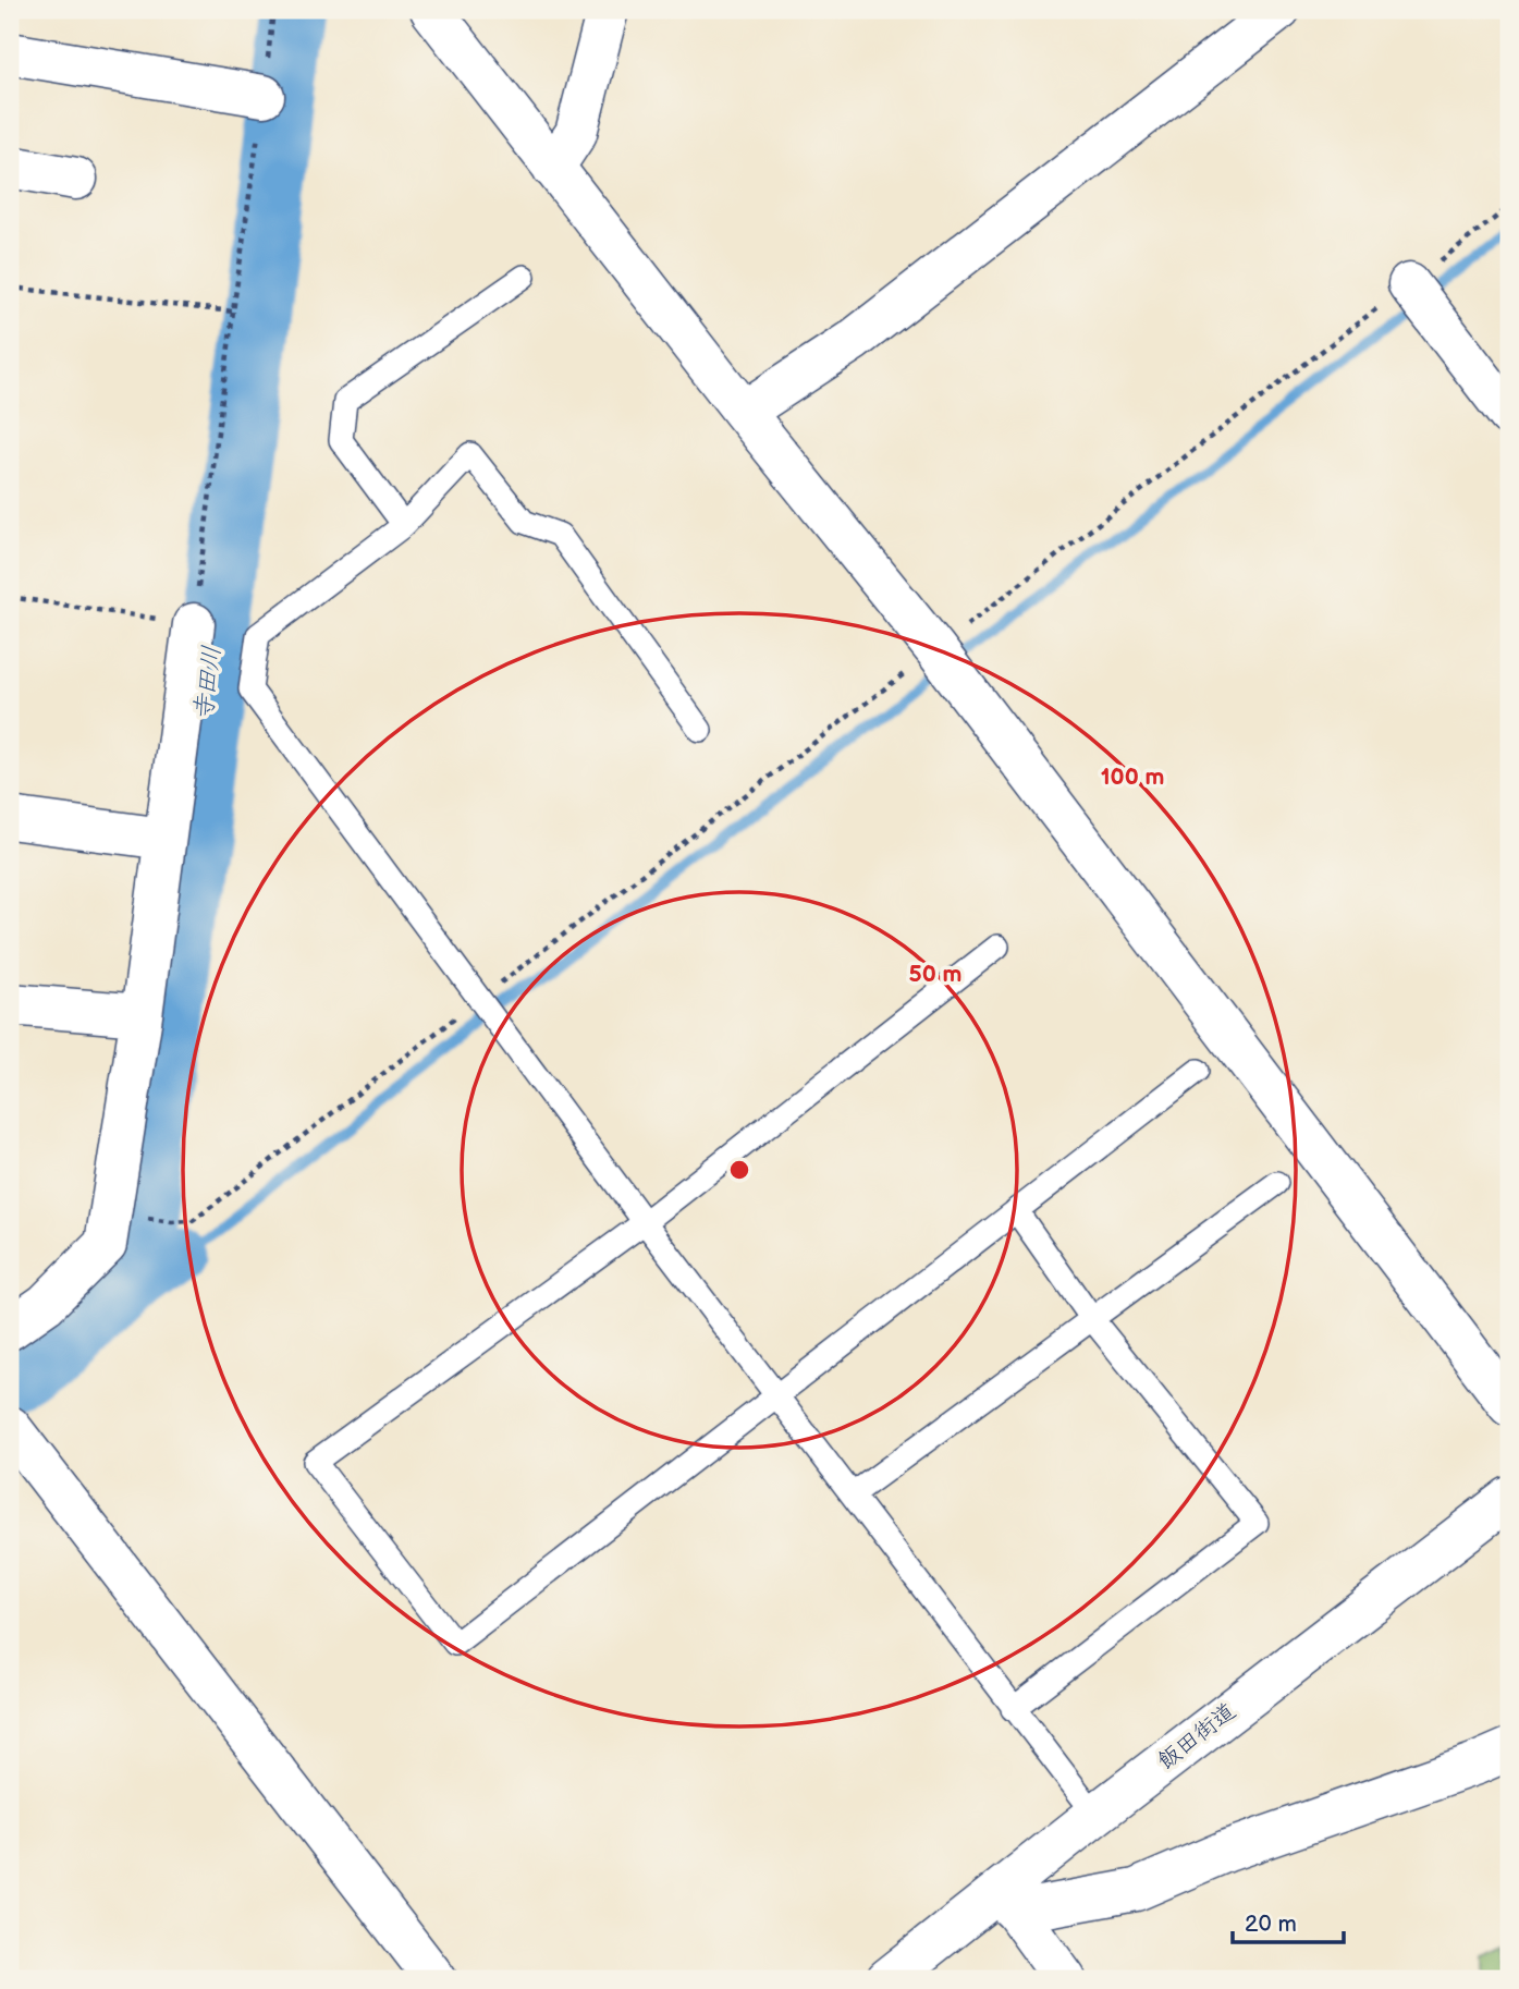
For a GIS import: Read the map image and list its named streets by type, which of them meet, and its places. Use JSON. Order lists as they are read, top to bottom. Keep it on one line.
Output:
{"streets":{"street":["飯田街道"]},"water":["寺田川"],"scale_bar":"20 m","rings":["100 m","50 m"]}
